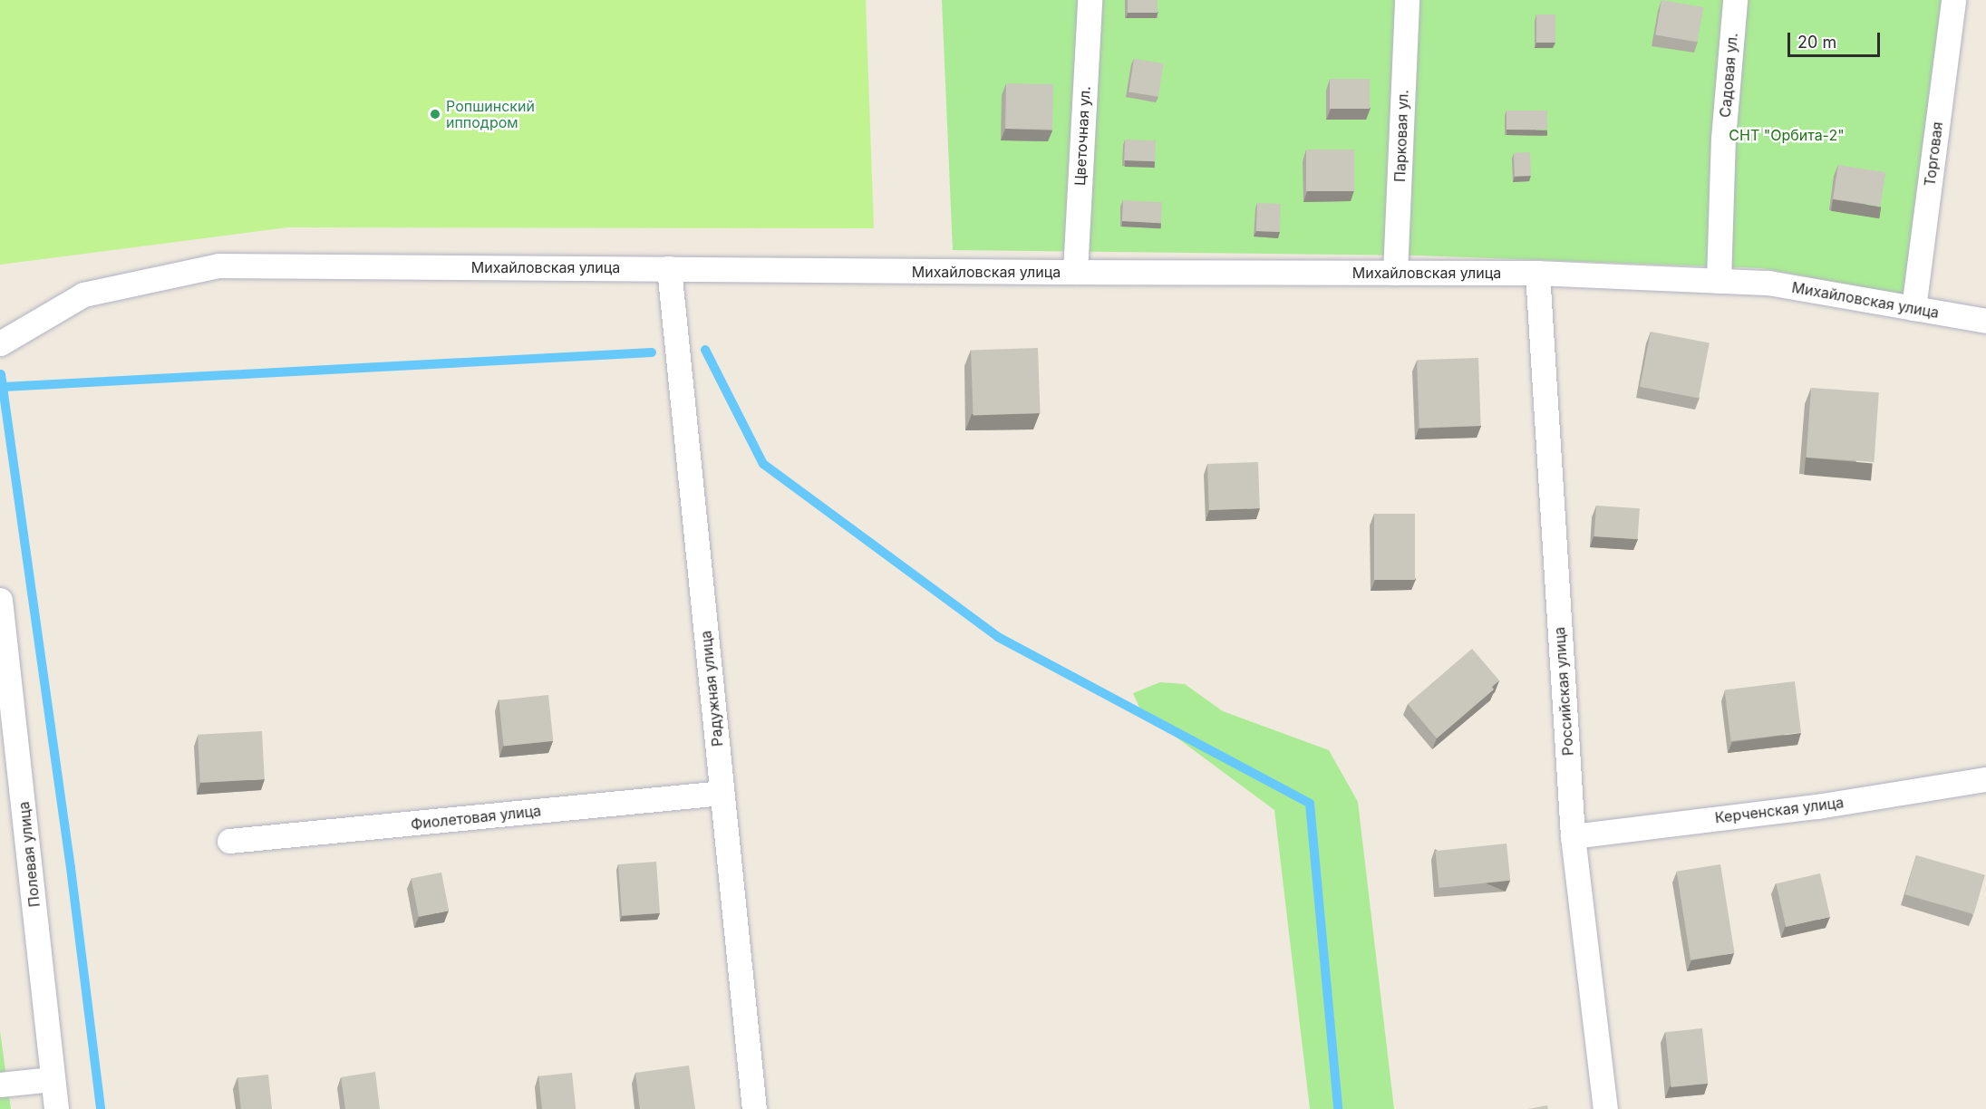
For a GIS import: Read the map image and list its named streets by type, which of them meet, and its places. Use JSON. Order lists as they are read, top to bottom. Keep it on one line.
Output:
{"streets":{"street":["Садовая ул.","Цветочная ул.","Парковая ул.","Торговая","Михайловская улица","Радужная улица","Российская улица","Керченская улица","Фиолетовая улица","Полевая улица"]},"crossings":[["Садовая ул.","Михайловская улица"],["Цветочная ул.","Михайловская улица"],["Парковая ул.","Михайловская улица"],["Торговая","Михайловская улица"],["Михайловская улица","Радужная улица"],["Михайловская улица","Российская улица"],["Радужная улица","Фиолетовая улица"],["Российская улица","Керченская улица"]],"parks":["СНТ \"Орбита-2\""],"places":["Ропшинский ипподром"],"scale_bar":"20 m"}
